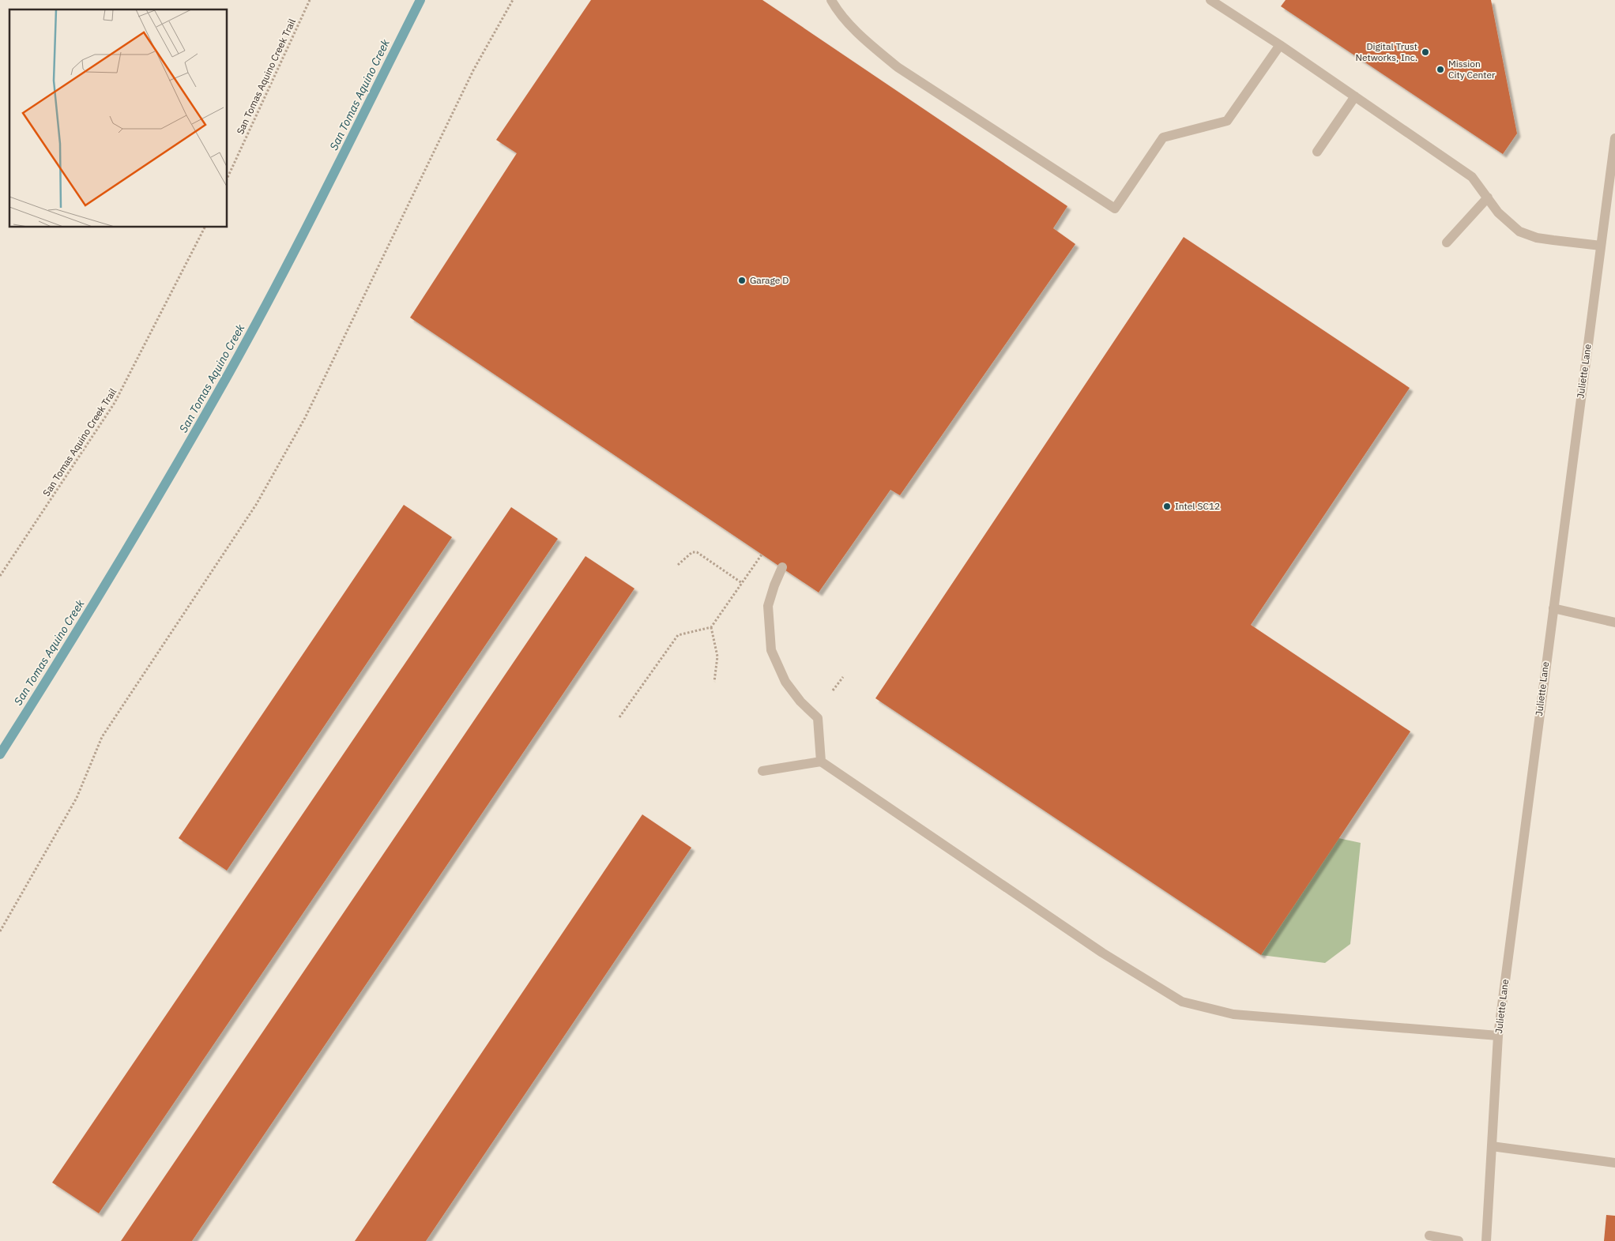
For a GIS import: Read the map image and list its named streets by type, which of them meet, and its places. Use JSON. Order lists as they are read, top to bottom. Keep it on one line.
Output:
{"streets":{"street":["Juliette Lane"],"path":["San Tomas Aquino Creek Trail"]},"water":["San Tomas Aquino Creek"],"places":["Digital Trust Networks, Inc.","Mission City Center","Garage D","Intel SC12"]}
